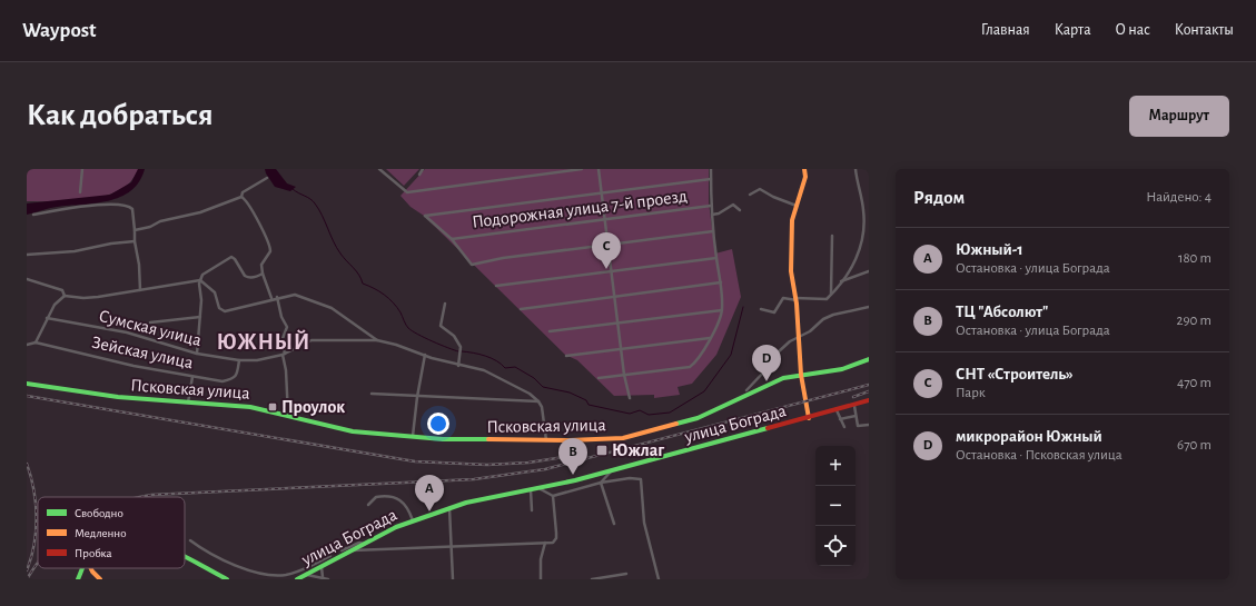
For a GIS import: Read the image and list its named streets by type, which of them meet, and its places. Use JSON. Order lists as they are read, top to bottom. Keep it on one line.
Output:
{"streets":{"street":["Подорожная улица 7-й проезд","Сумская улица","Зейская улица","Псковская улица","улица Бограда"]},"crossings":[["Сумская улица","Зейская улица"]],"districts":["ЮЖНЫЙ"],"places":{"transit":["Проулок","Южлаг"]},"legend":["Свободно","Медленно","Пробка"],"page":{"header":"Waypost","nav":["Главная","Карта","О нас","Контакты"],"buttons":"Маршрут","title":"Как добраться","heading":["Рядом","Найдено: 4"],"list":[{"mark":"A","name":"Южный-1","note":"Остановка · улица Бограда","value":"180 m"},{"mark":"B","name":"ТЦ \"Абсолют\"","note":"Остановка · улица Бограда","value":"290 m"},{"mark":"C","name":"СНТ «Строитель»","note":"Парк","value":"470 m"},{"mark":"D","name":"микрорайон Южный","note":"Остановка · Псковская улица","value":"670 m"}],"pins":["C","D","B","A"],"map_buttons":["+","−"]}}
